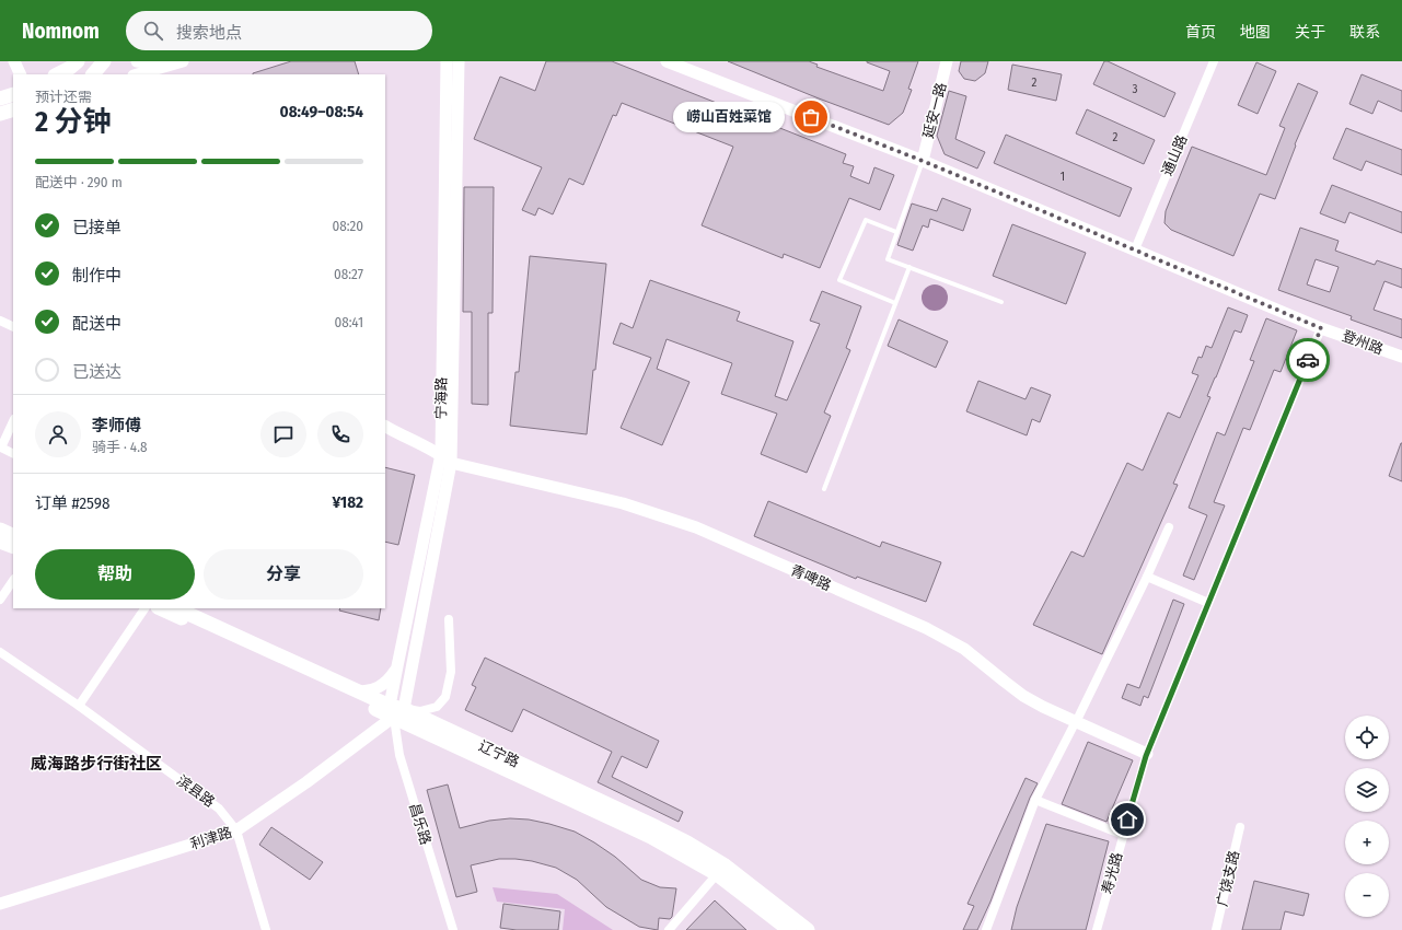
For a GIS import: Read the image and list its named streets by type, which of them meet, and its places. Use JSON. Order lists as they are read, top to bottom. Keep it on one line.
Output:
{"streets":{"main road":["辽宁路"],"street":["延安一路","通山路","登州路","宁海路","青啤路","滨县路","昌乐路","利津路","寿光路","广饶支路"]},"crossings":[["延安一路","登州路"],["通山路","登州路"],["登州路","寿光路"],["宁海路","青啤路"],["宁海路","辽宁路"],["宁海路","昌乐路"],["宁海路","利津路"],["青啤路","寿光路"],["辽宁路","昌乐路"],["辽宁路","利津路"],["滨县路","利津路"],["昌乐路","利津路"]],"districts":["威海路步行街社区"],"places":["崂山百姓菜馆"],"house_numbers":["2","3","2","1"],"page":{"header":"Nomnom","search":"搜索地点","nav":["首页","地图","关于","联系"],"heading":["2 分钟","预计还需","08:49–08:54"],"panel":["李师傅","骑手 · 4.8","订单 #2598","¥182"],"bubble":"崂山百姓菜馆","bar":"配送中 · 290 m","list":[["已接单","08:20"],["制作中","08:27"],["配送中","08:41"],"已送达"],"buttons":["帮助","分享"],"map_buttons":["+","−"]}}
